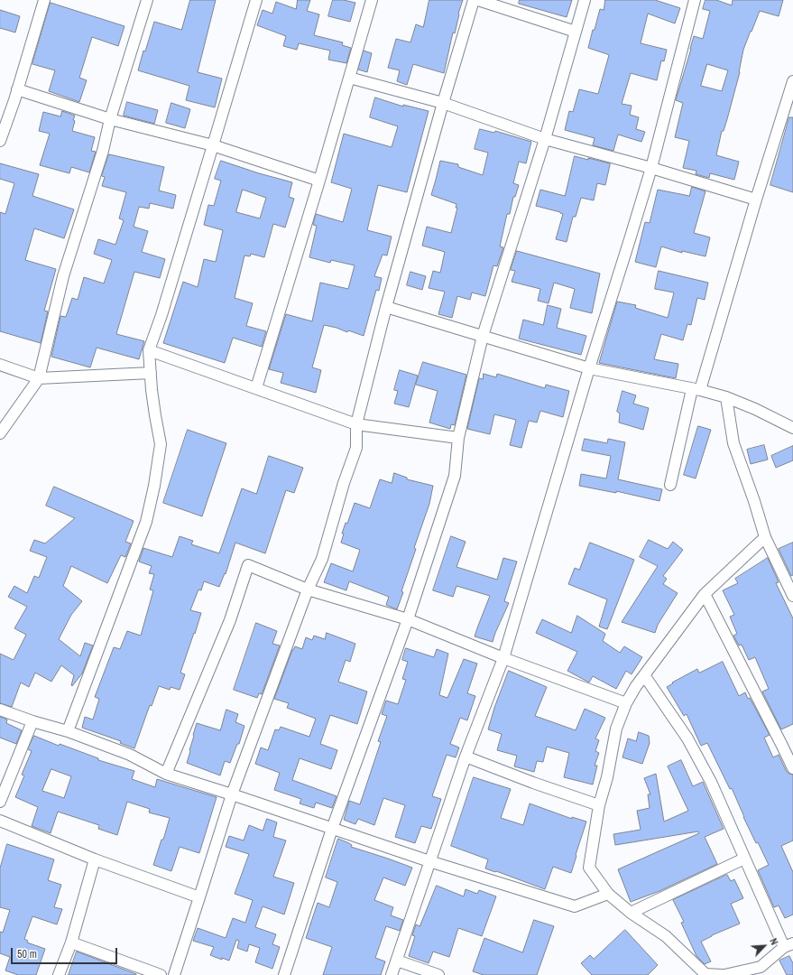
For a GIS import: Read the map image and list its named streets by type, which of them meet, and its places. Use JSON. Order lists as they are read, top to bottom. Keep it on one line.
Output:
{"scale_bar":"50 m","north":"top right"}
